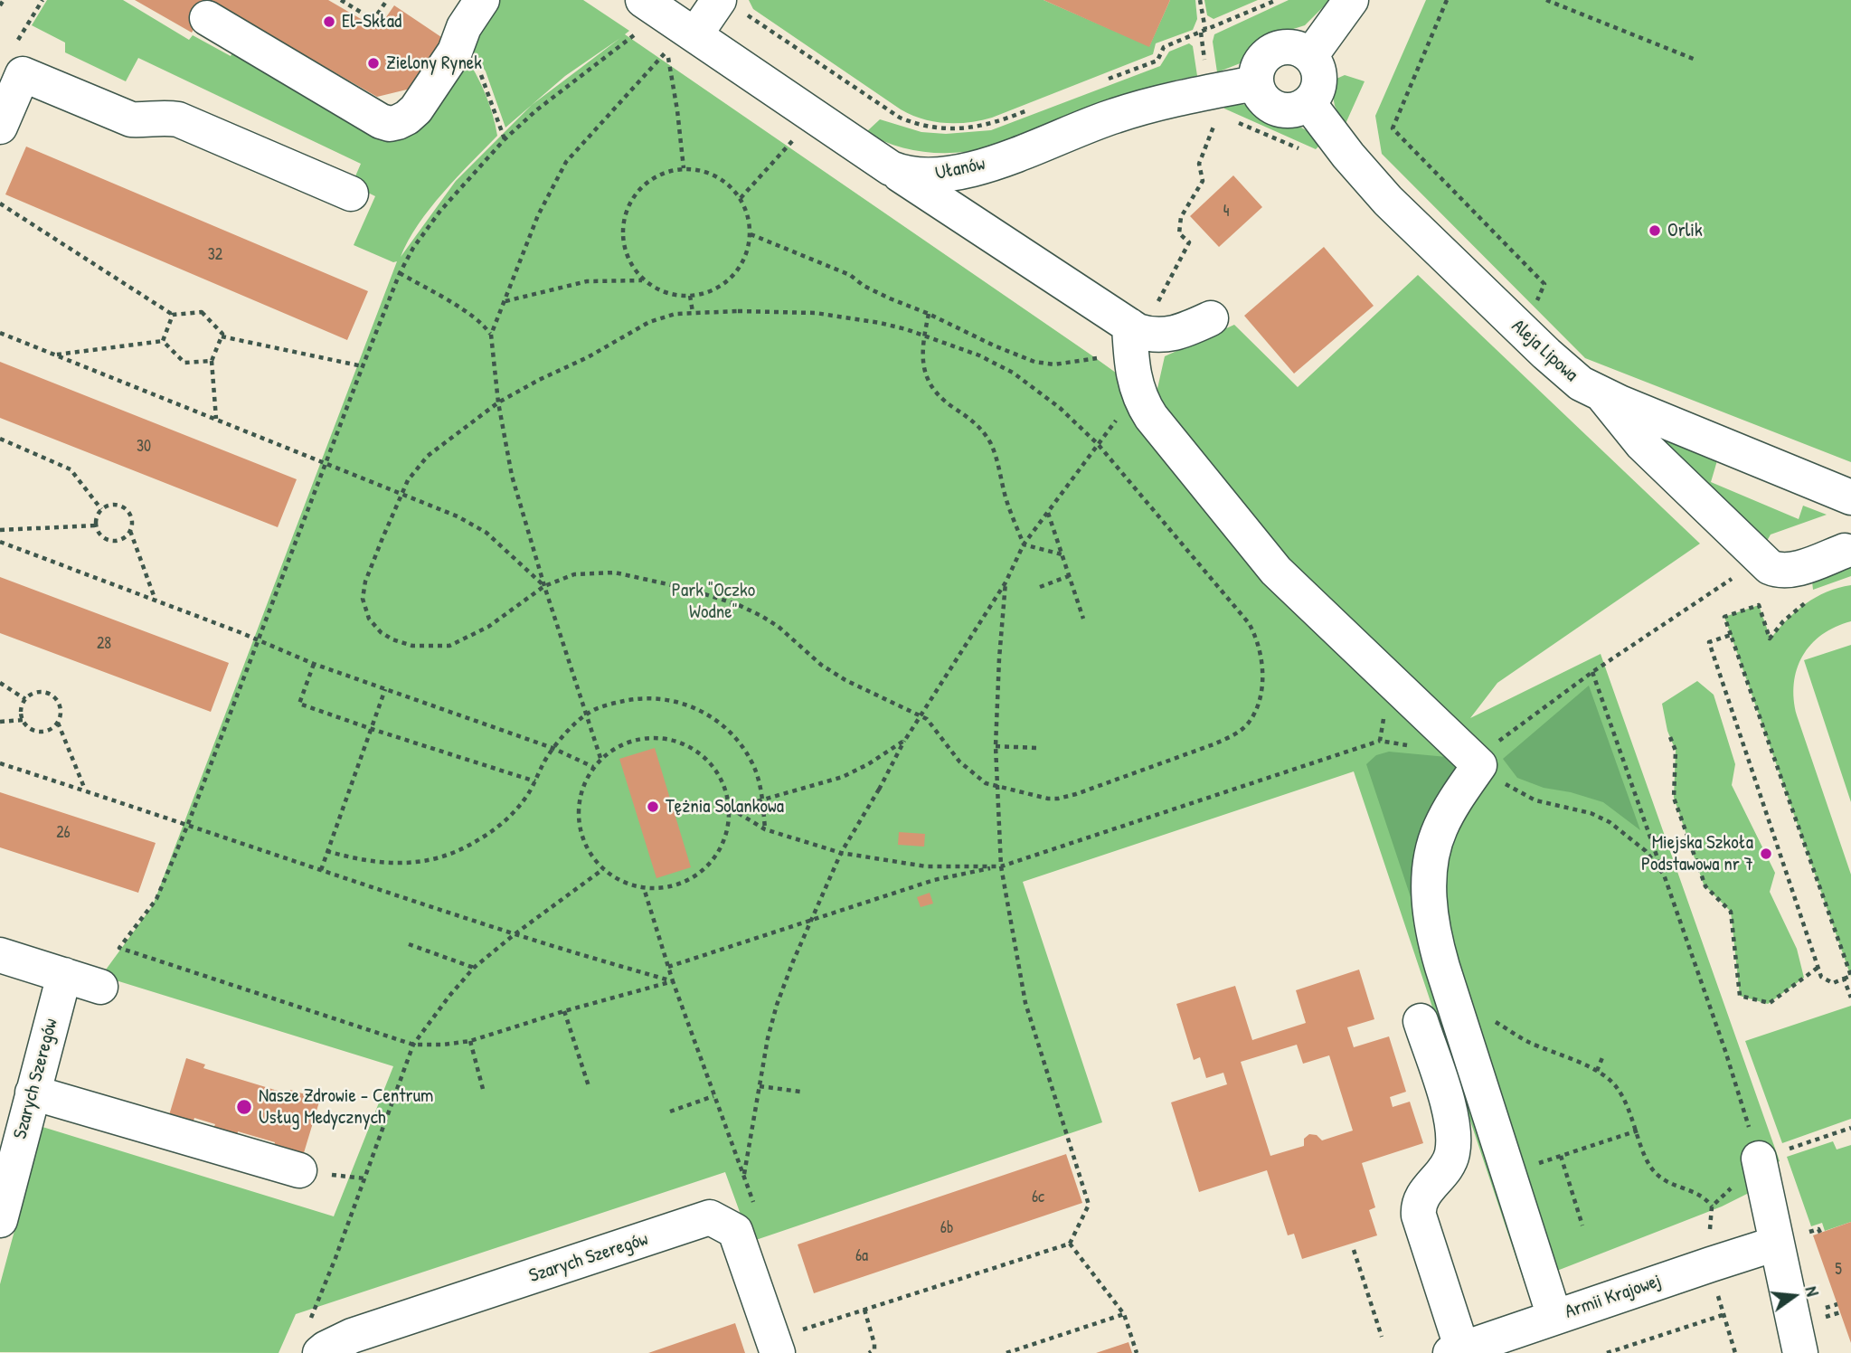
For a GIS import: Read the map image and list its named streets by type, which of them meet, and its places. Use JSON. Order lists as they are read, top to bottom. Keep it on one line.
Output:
{"streets":{"street":["Ułanów","Aleja Lipowa","Szarych Szeregów","Armii Krajowej"]},"crossings":[["Ułanów","Aleja Lipowa"]],"parks":["Park \"Oczko Wodne\""],"places":["El-Skład","Zielony Rynek","Orlik","Tężnia Solankowa","Miejska Szkoła Podstawowa nr 7","Nasze Zdrowie - Centrum Usług Medycznych"],"house_numbers":["4","32","30","28","26","6c","6b","6a","5"],"north":"right"}
